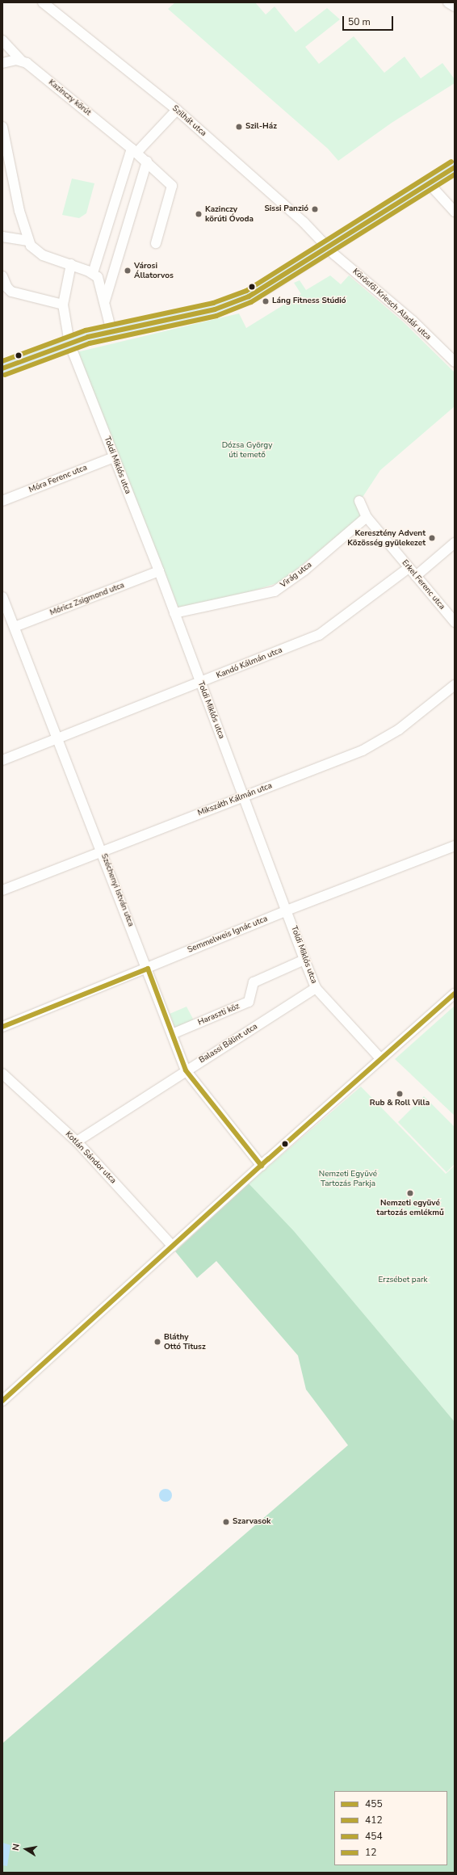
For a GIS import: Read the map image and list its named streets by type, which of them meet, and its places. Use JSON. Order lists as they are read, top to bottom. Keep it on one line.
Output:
{"streets":{"street":["Kazinczy körút","Szilhát utca","Körösfői Kriesch Aladár utca","Toldi Miklós utca","Móra Ferenc utca","Virág utca","Erkel Ferenc utca","Móricz Zsigmond utca","Kandó Kálmán utca","Mikszáth Kálmán utca","Széchenyi István utca","Semmelweis Ignác utca","Haraszti köz","Balassi Bálint utca","Kotlán Sándor utca"]},"crossings":[["Szilhát utca","Körösfői Kriesch Aladár utca"],["Toldi Miklós utca","Móra Ferenc utca"],["Toldi Miklós utca","Virág utca"],["Toldi Miklós utca","Móricz Zsigmond utca"],["Toldi Miklós utca","Kandó Kálmán utca"],["Toldi Miklós utca","Mikszáth Kálmán utca"],["Toldi Miklós utca","Semmelweis Ignác utca"],["Toldi Miklós utca","Haraszti köz"],["Toldi Miklós utca","Balassi Bálint utca"],["Virág utca","Erkel Ferenc utca"],["Erkel Ferenc utca","Kandó Kálmán utca"],["Móricz Zsigmond utca","Széchenyi István utca"],["Kandó Kálmán utca","Széchenyi István utca"],["Mikszáth Kálmán utca","Széchenyi István utca"],["Széchenyi István utca","Semmelweis Ignác utca"],["Széchenyi István utca","Haraszti köz"],["Széchenyi István utca","Balassi Bálint utca"],["Balassi Bálint utca","Kotlán Sándor utca"]],"parks":["Dózsa György úti temető","Nemzeti Együvé Tartozás Parkja","Erzsébet park"],"places":["Szil-Ház","Sissi Panzió","Kazinczy körúti Óvoda","Városi Állatorvos","Láng Fitness Stúdió","Keresztény Advent Közösség gyülekezet","Rub & Roll Villa","Nemzeti együvé tartozás emlékmű","Bláthy Ottó Titusz","Szarvasok"],"lines":["transit line 454","transit line 455","transit line 412","transit line 12"],"legend":["455","412","454","12"],"scale_bar":"50 m","north":"left"}
